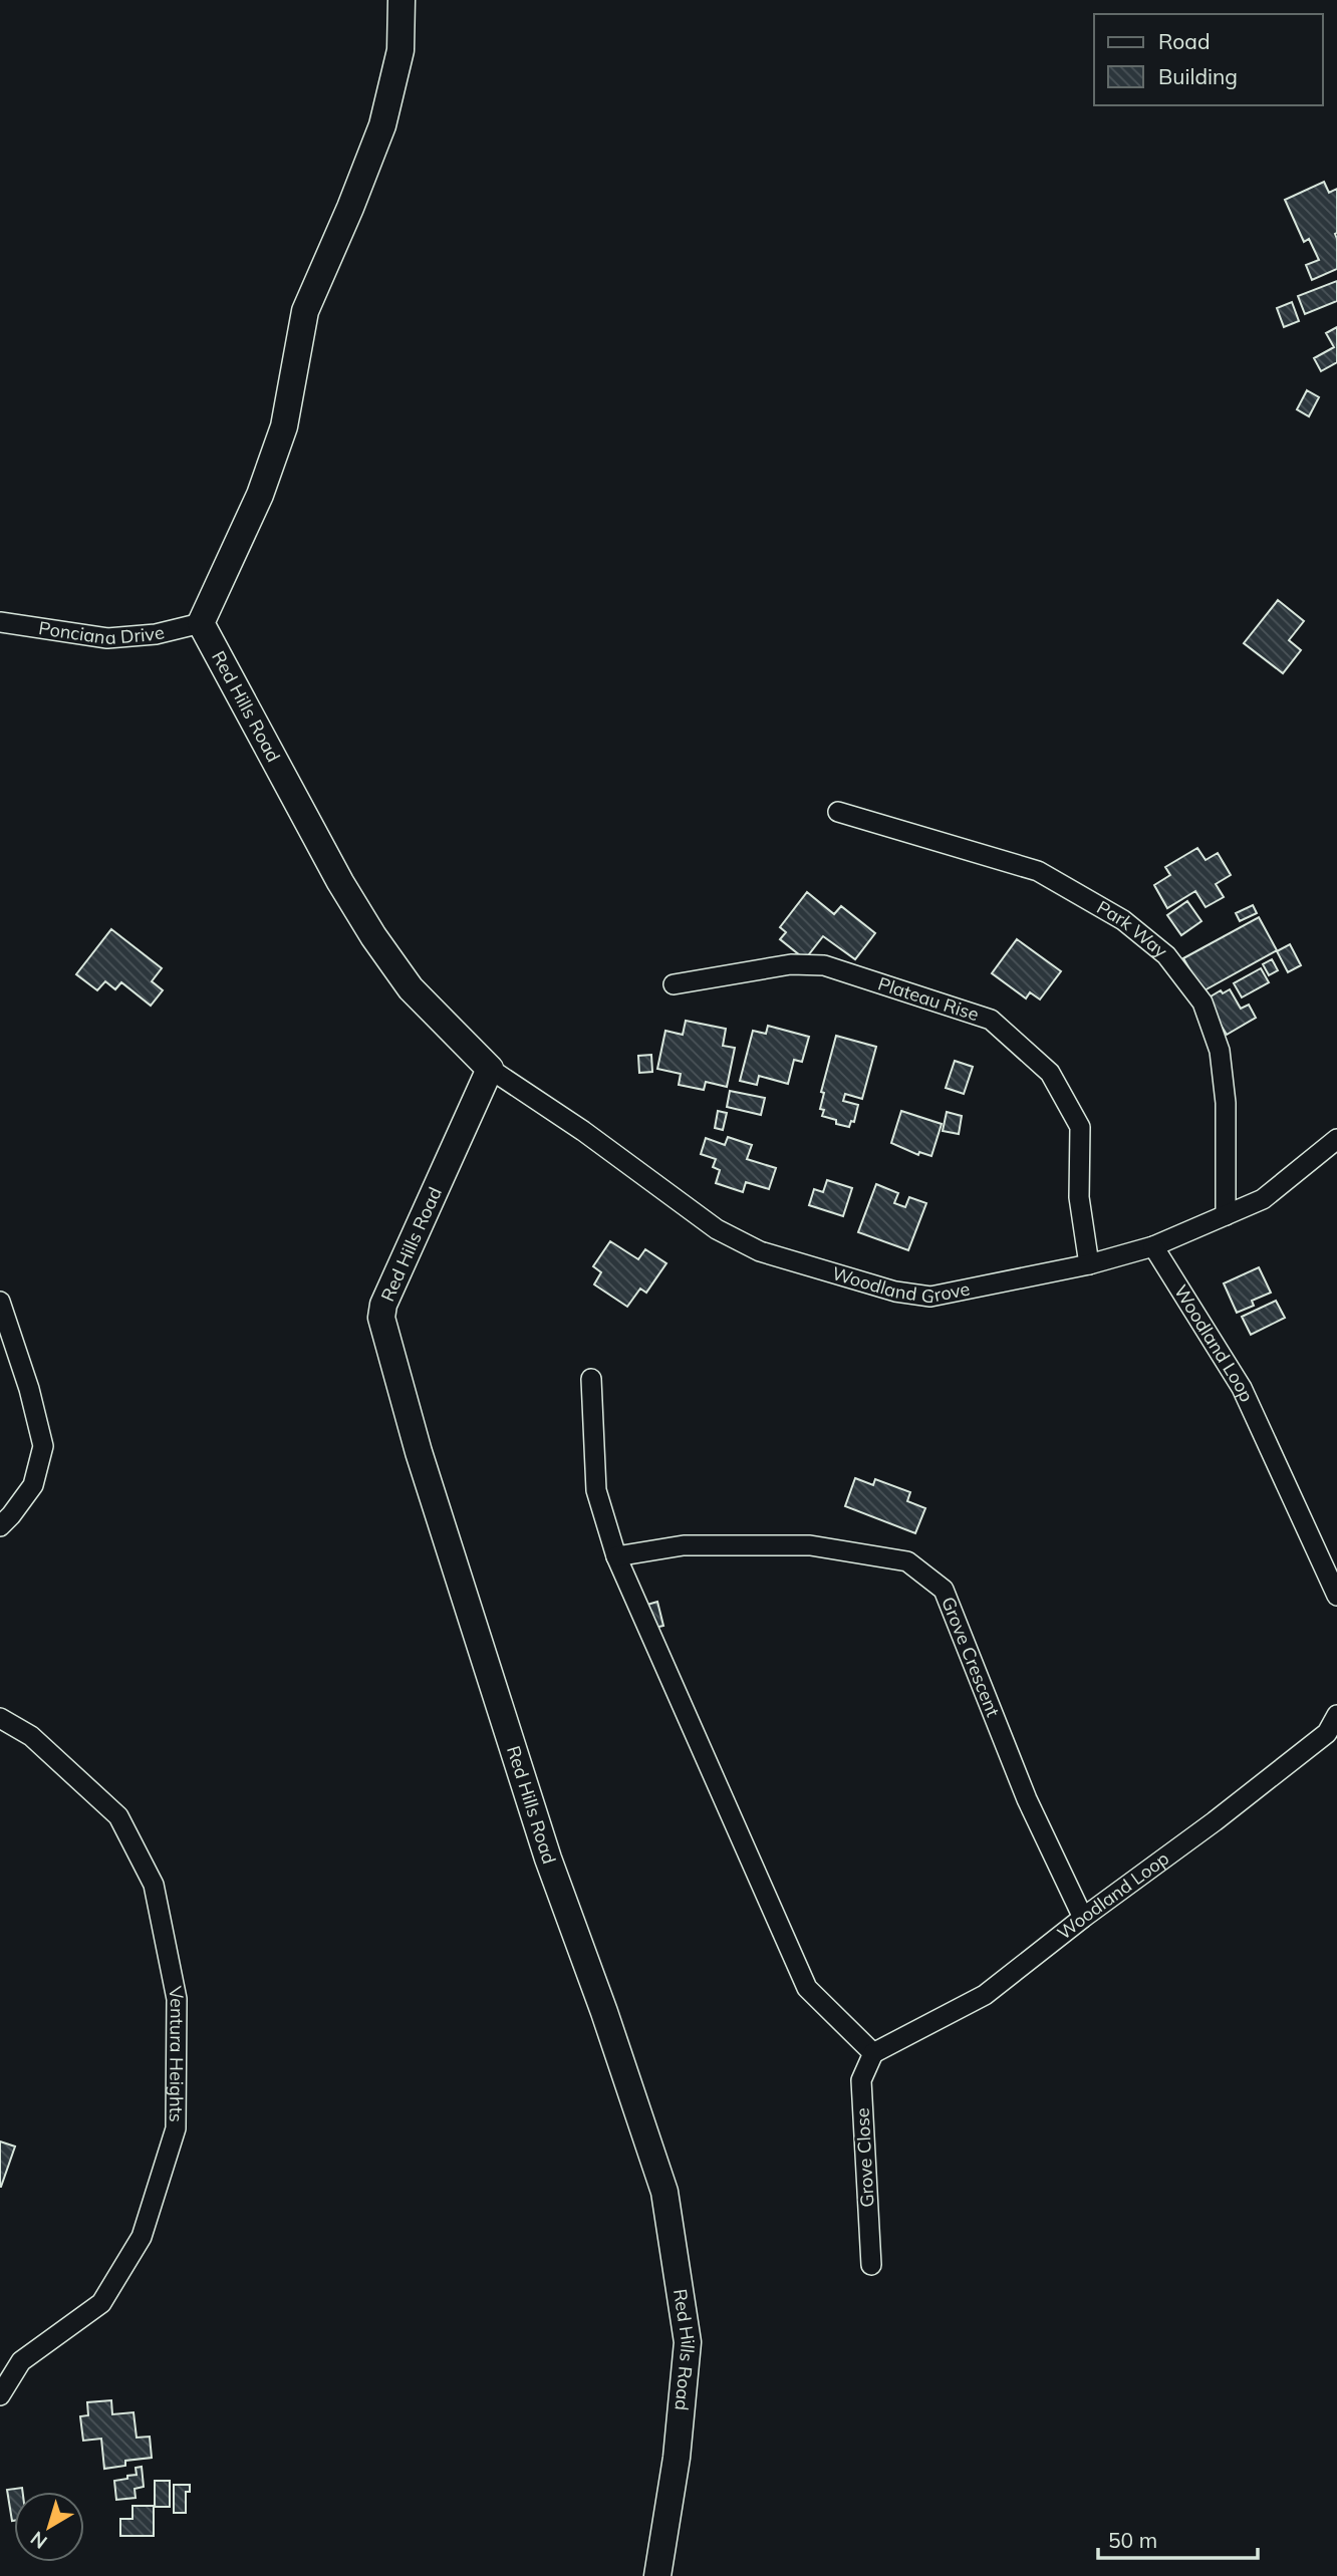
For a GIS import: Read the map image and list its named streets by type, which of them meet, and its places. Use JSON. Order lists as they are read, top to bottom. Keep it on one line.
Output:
{"streets":{"main road":["Red Hills Road"],"street":["Ponciana Drive","Park Way","Plateau Rise","Woodland Grove","Woodland Loop","Grove Crescent","Ventura Heights","Grove Close"]},"crossings":[["Ponciana Drive","Red Hills Road"],["Red Hills Road","Woodland Grove"],["Park Way","Woodland Grove"],["Plateau Rise","Woodland Grove"],["Woodland Grove","Woodland Loop"],["Woodland Loop","Grove Crescent"],["Woodland Loop","Grove Close"]],"legend":["Road","Building"],"scale_bar":"50 m","north":"bottom left"}
